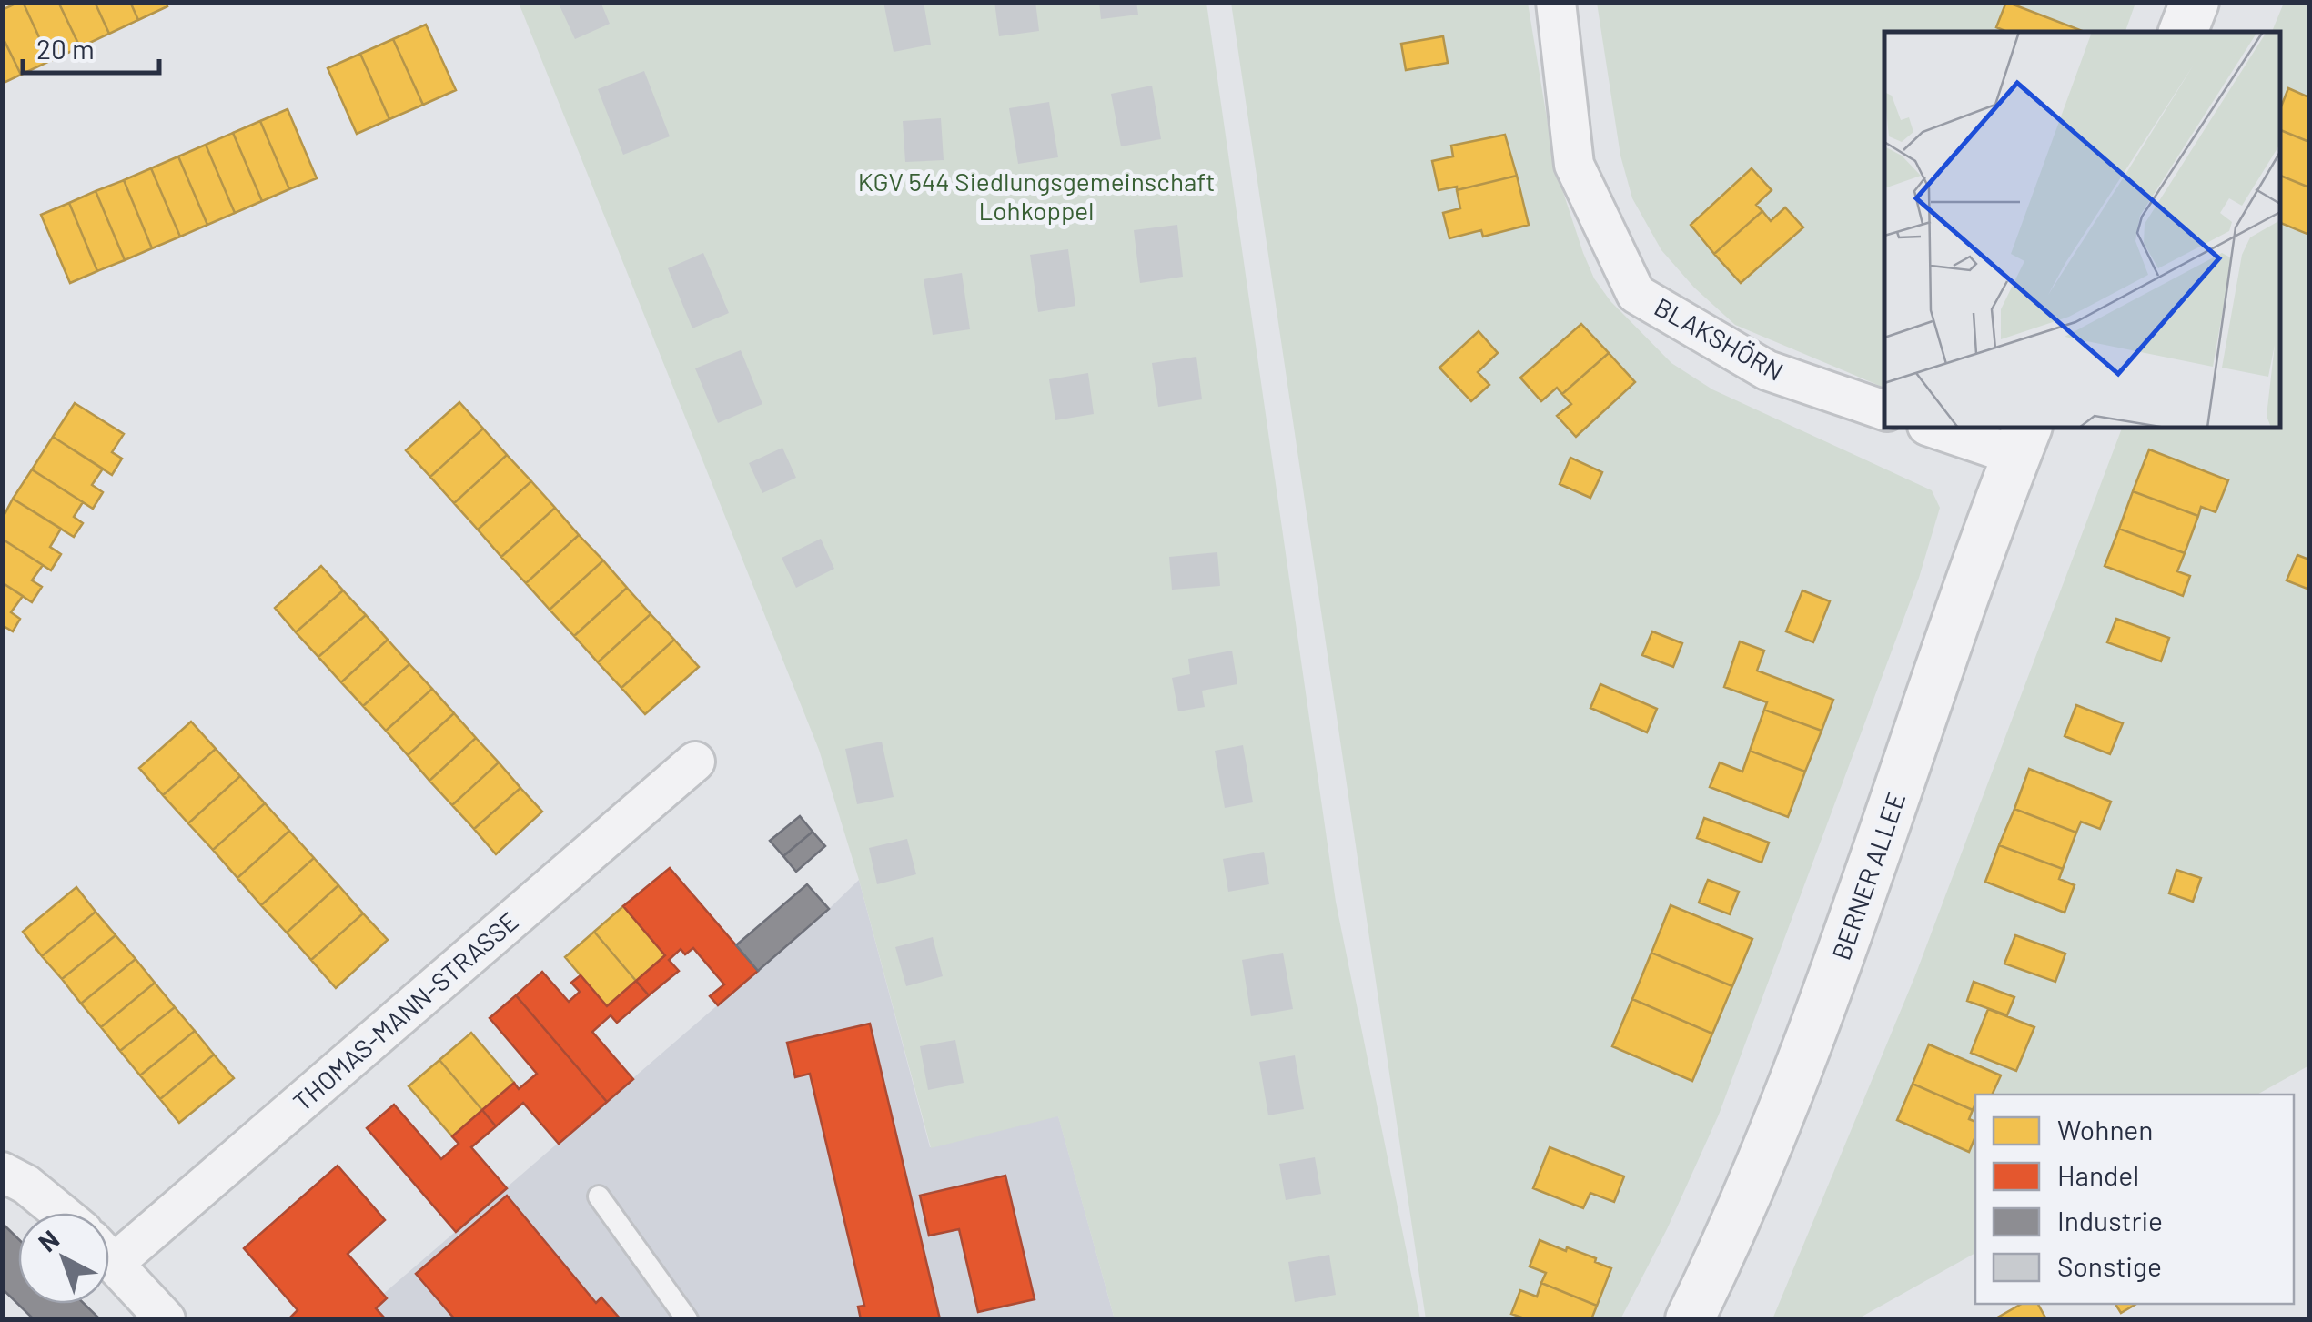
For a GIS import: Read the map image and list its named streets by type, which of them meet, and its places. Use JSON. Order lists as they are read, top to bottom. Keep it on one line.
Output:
{"streets":{"street":["BLAKSHÖRN","BERNER ALLEE","THOMAS-MANN-STRASSE"]},"parks":["KGV 544 Siedlungsgemeinschaft Lohkoppel"],"legend":["Wohnen","Handel","Industrie","Sonstige"],"scale_bar":"20 m","north":"top left"}
